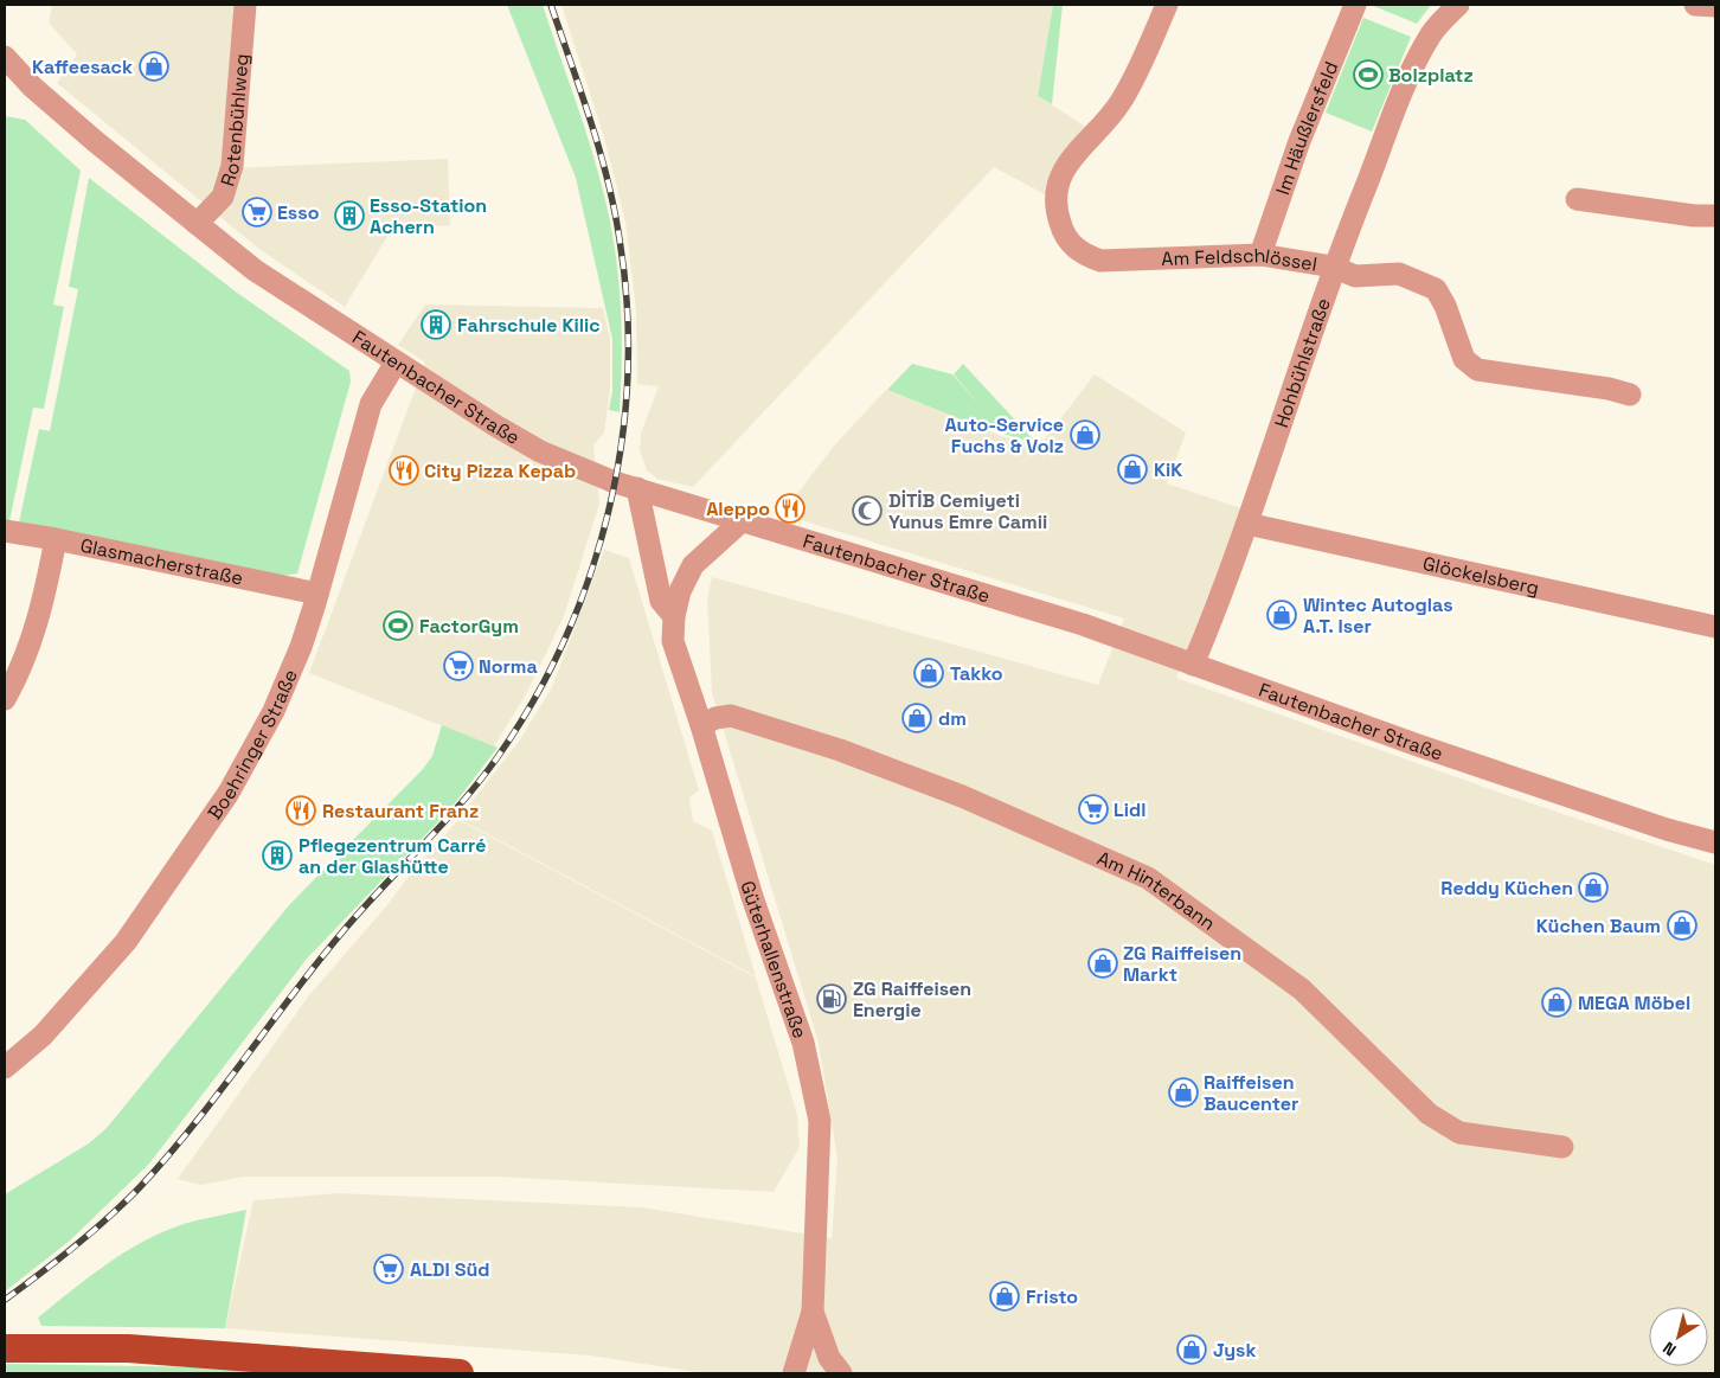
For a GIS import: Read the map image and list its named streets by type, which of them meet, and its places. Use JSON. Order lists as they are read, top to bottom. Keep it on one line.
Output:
{"streets":{"street":["Rotenbühlweg","Im Häußlersfeld","Am Feldschlössel","Hohbühlstraße","Fautenbacher Straße","Glasmacherstraße","Glöckelsberg","Boehringer Straße","Am Hinterbann","Güterhallenstraße"]},"crossings":[["Rotenbühlweg","Fautenbacher Straße"],["Im Häußlersfeld","Am Feldschlössel"],["Am Feldschlössel","Hohbühlstraße"],["Hohbühlstraße","Fautenbacher Straße"],["Hohbühlstraße","Glöckelsberg"],["Fautenbacher Straße","Boehringer Straße"],["Fautenbacher Straße","Güterhallenstraße"],["Glasmacherstraße","Boehringer Straße"],["Am Hinterbann","Güterhallenstraße"]],"places":{"shop":["Kaffeesack","Auto-Service Fuchs & Volz","KiK","Wintec Autoglas A.T. Iser","Takko","dm","Reddy Küchen","Küchen Baum","ZG Raiffeisen Markt","MEGA Möbel","Raiffeisen Baucenter","Fristo","Jysk"],"sports":["Bolzplatz","FactorGym"],"supermarket":["Esso","Norma","Lidl","ALDI Süd"],"building":["Esso-Station Achern","Fahrschule Kilic","Pflegezentrum Carré an der Glashütte"],"restaurant":["City Pizza Kepab","Aleppo","Restaurant Franz"],"mosque":["DİTİB Cemiyeti Yunus Emre Camii"],"fuel station":["ZG Raiffeisen Energie"]},"north":"bottom left"}
